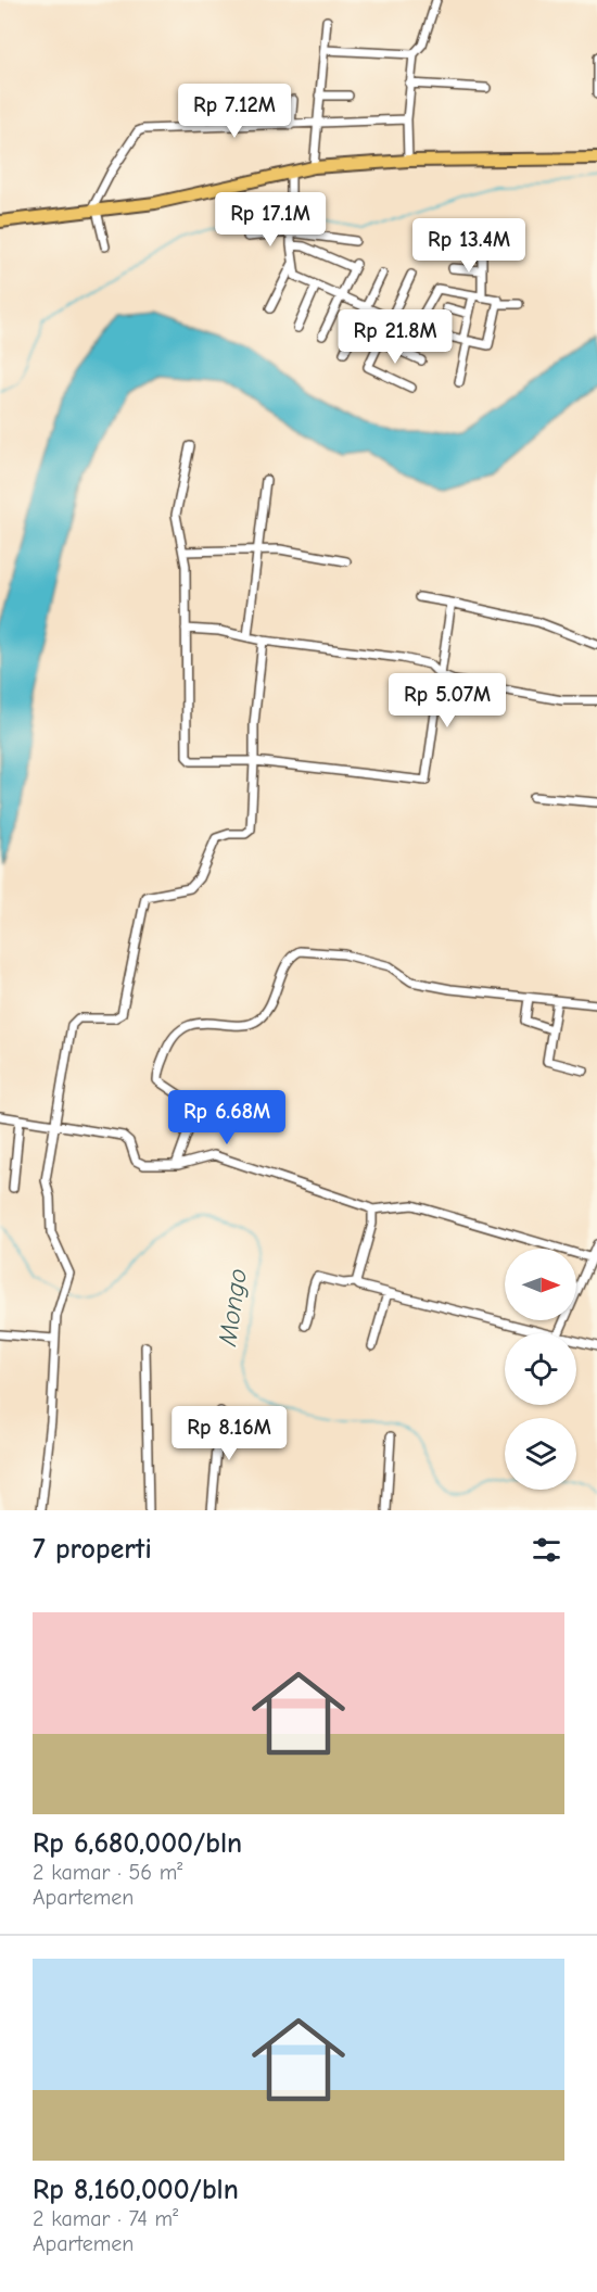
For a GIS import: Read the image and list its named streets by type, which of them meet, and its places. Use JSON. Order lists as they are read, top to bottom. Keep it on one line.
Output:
{"water":["Mongo"],"north":"right","page":{"price":["Rp 7.12M","Rp 17.1M","Rp 13.4M","Rp 21.8M","Rp 5.07M","Rp 6.68M","Rp 8.16M"],"heading":"7 properti","list":[{"name":"Rp 6,680,000/bln","note":"2 kamar · 56 m² · Apartemen"},{"name":"Rp 8,160,000/bln","note":"2 kamar · 74 m² · Apartemen"}]}}
